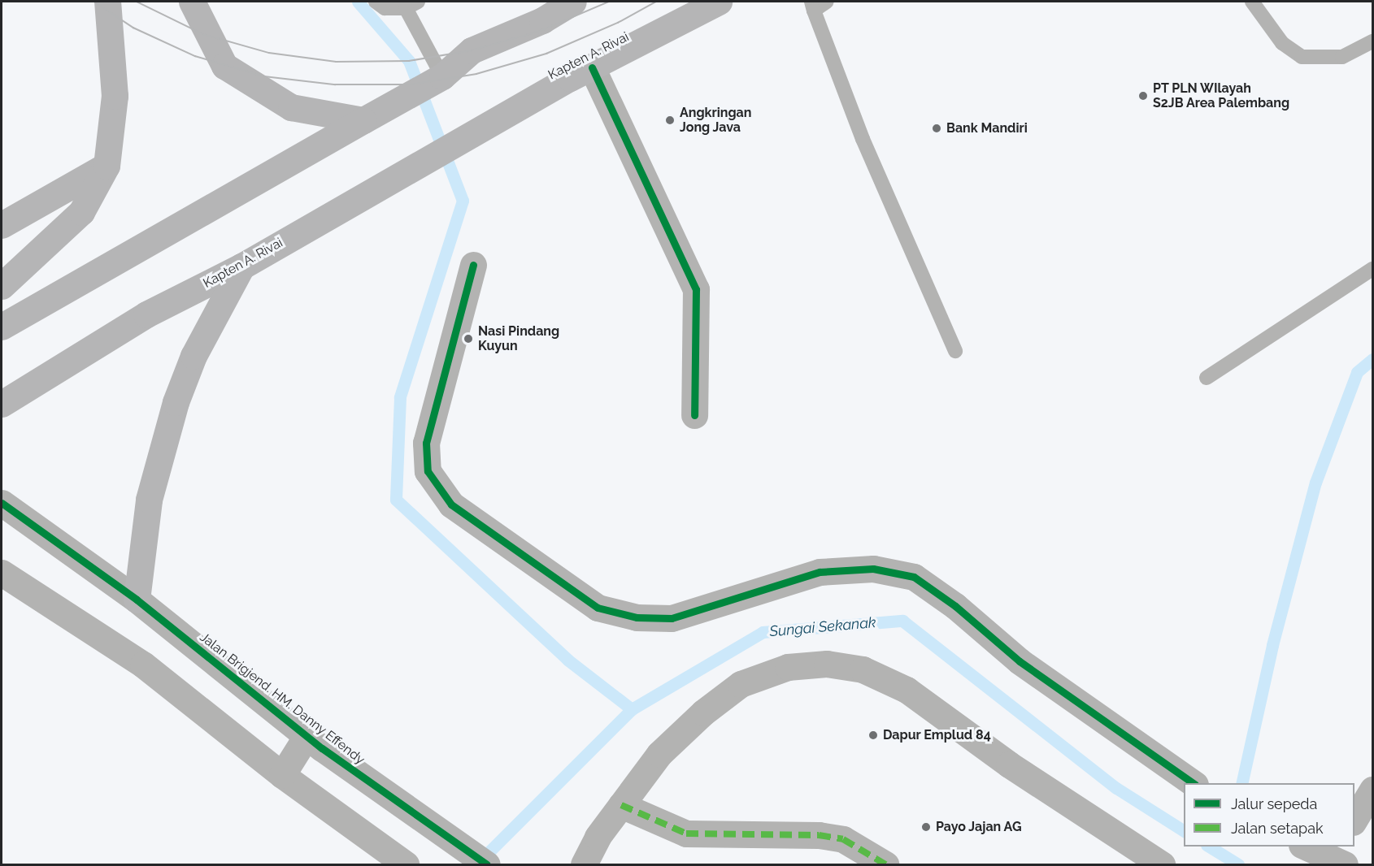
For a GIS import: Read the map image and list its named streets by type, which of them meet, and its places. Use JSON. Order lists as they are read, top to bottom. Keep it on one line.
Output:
{"streets":{"main road":["Kapten A. Rivai"],"street":["Jalan Brigjend. HM. Danny Effendy"]},"water":["Sungai Sekanak"],"places":["PT PLN WIlayah S2JB Area Palembang","Angkringan Jong Java","Bank Mandiri","Nasi Pindang Kuyun","Dapur Emplud 84","Payo Jajan AG"],"legend":["Jalur sepeda","Jalan setapak"]}
